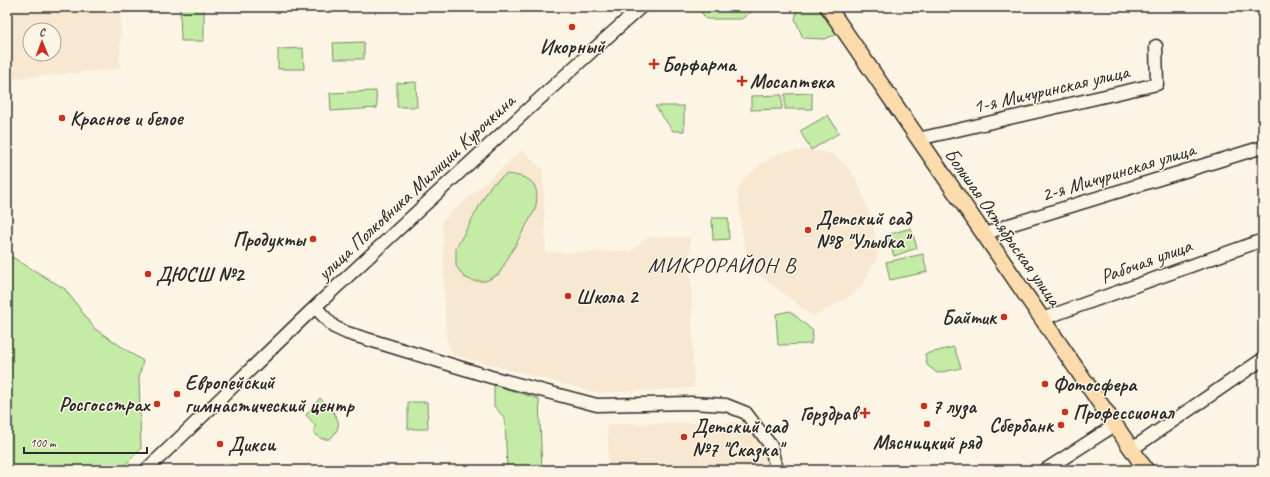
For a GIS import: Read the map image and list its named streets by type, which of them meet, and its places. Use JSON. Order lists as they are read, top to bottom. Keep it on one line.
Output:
{"streets":{"main road":["Большая Октябрьская улица"],"street":["1-я Мичуринская улица","2-я Мичуринская улица","улица Полковника Милиции Курочкина","Рабочая улица"]},"crossings":[["1-я Мичуринская улица","Большая Октябрьская улица"],["2-я Мичуринская улица","Большая Октябрьская улица"],["Большая Октябрьская улица","Рабочая улица"]],"districts":["МИКРОРАЙОН В"],"places":{"other":["Икорный","Красное и белое","Детский сад №8 \"Улыбка\"","Продукты","ДЮСШ №2","Школа 2","Байтик","Фотосфера","Европейский гимнастический центр","Росгосстрах","7 луза","Профессионал","Мясницкий ряд","Сбербанк","Детский сад №7 \"Сказка\"","Дикси"],"health":["Борфарма","Мосаптека","Горздрав"]},"scale_bar":"100 m","north":"top"}
